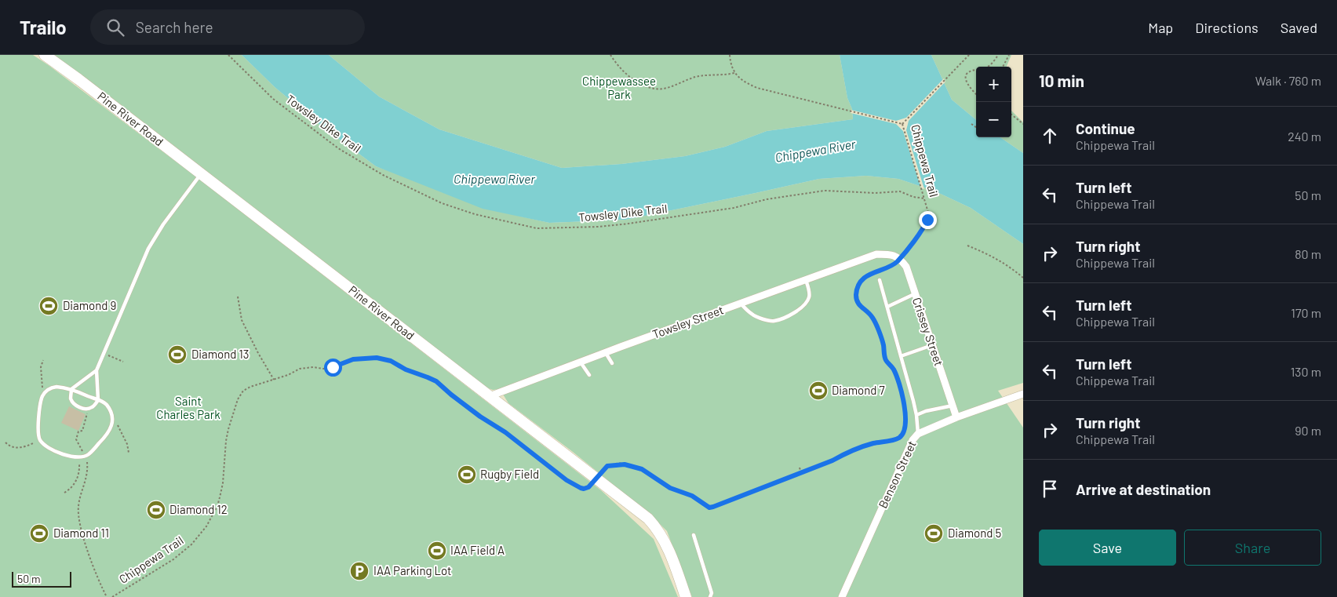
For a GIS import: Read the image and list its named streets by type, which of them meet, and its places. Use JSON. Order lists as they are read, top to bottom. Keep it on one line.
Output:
{"streets":{"street":["Pine River Road","Towsley Street","Crissey Street","Benson Street"],"path":["Towsley Dike Trail","Chippewa Trail"]},"crossings":[["Pine River Road","Chippewa Trail"],["Pine River Road","Towsley Street"],["Towsley Dike Trail","Chippewa Trail"],["Chippewa Trail","Towsley Street"],["Chippewa Trail","Crissey Street"],["Towsley Street","Crissey Street"],["Crissey Street","Benson Street"]],"water":["Chippewa River"],"parks":["Chippewassee Park","Saint Charles Park"],"places":{"sports":["Diamond 9","Diamond 13","Diamond 7","Rugby Field","Diamond 12","Diamond 11","Diamond 5","IAA Field A"],"parking":["IAA Parking Lot"]},"scale_bar":"50 m","page":{"header":"Trailo","search":"Search here","nav":["Map","Directions","Saved"],"heading":["10 min","Walk · 760 m"],"map_buttons":["+","−"],"list":[["Continue","Chippewa Trail","240 m"],["Turn left","Chippewa Trail","50 m"],["Turn right","Chippewa Trail","80 m"],["Turn left","Chippewa Trail","170 m"],["Turn left","Chippewa Trail","130 m"],["Turn right","Chippewa Trail","90 m"],"Arrive at destination"],"buttons":["Save","Share"],"scale":"50 m"}}
